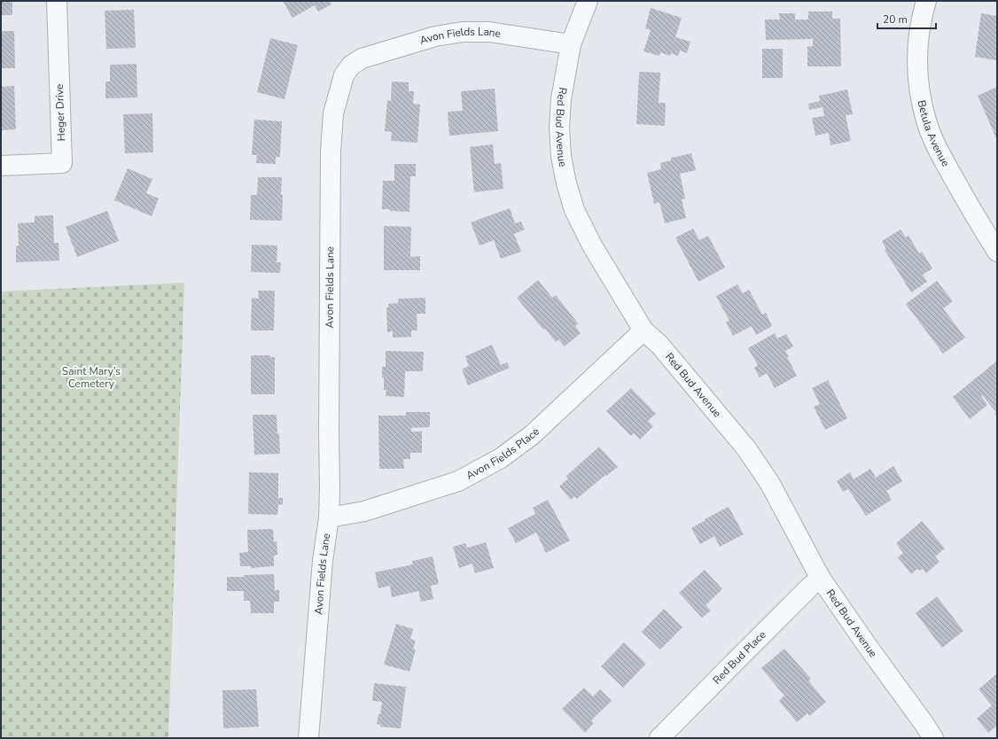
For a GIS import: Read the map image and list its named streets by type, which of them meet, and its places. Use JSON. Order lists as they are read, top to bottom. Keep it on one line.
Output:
{"streets":{"street":["Avon Fields Lane","Heger Drive","Red Bud Avenue","Betula Avenue","Avon Fields Place","Red Bud Place"]},"crossings":[["Avon Fields Lane","Red Bud Avenue"],["Avon Fields Lane","Avon Fields Place"],["Red Bud Avenue","Avon Fields Place"],["Red Bud Avenue","Red Bud Place"]],"parks":["Saint Mary’s Cemetery"],"scale_bar":"20 m"}
